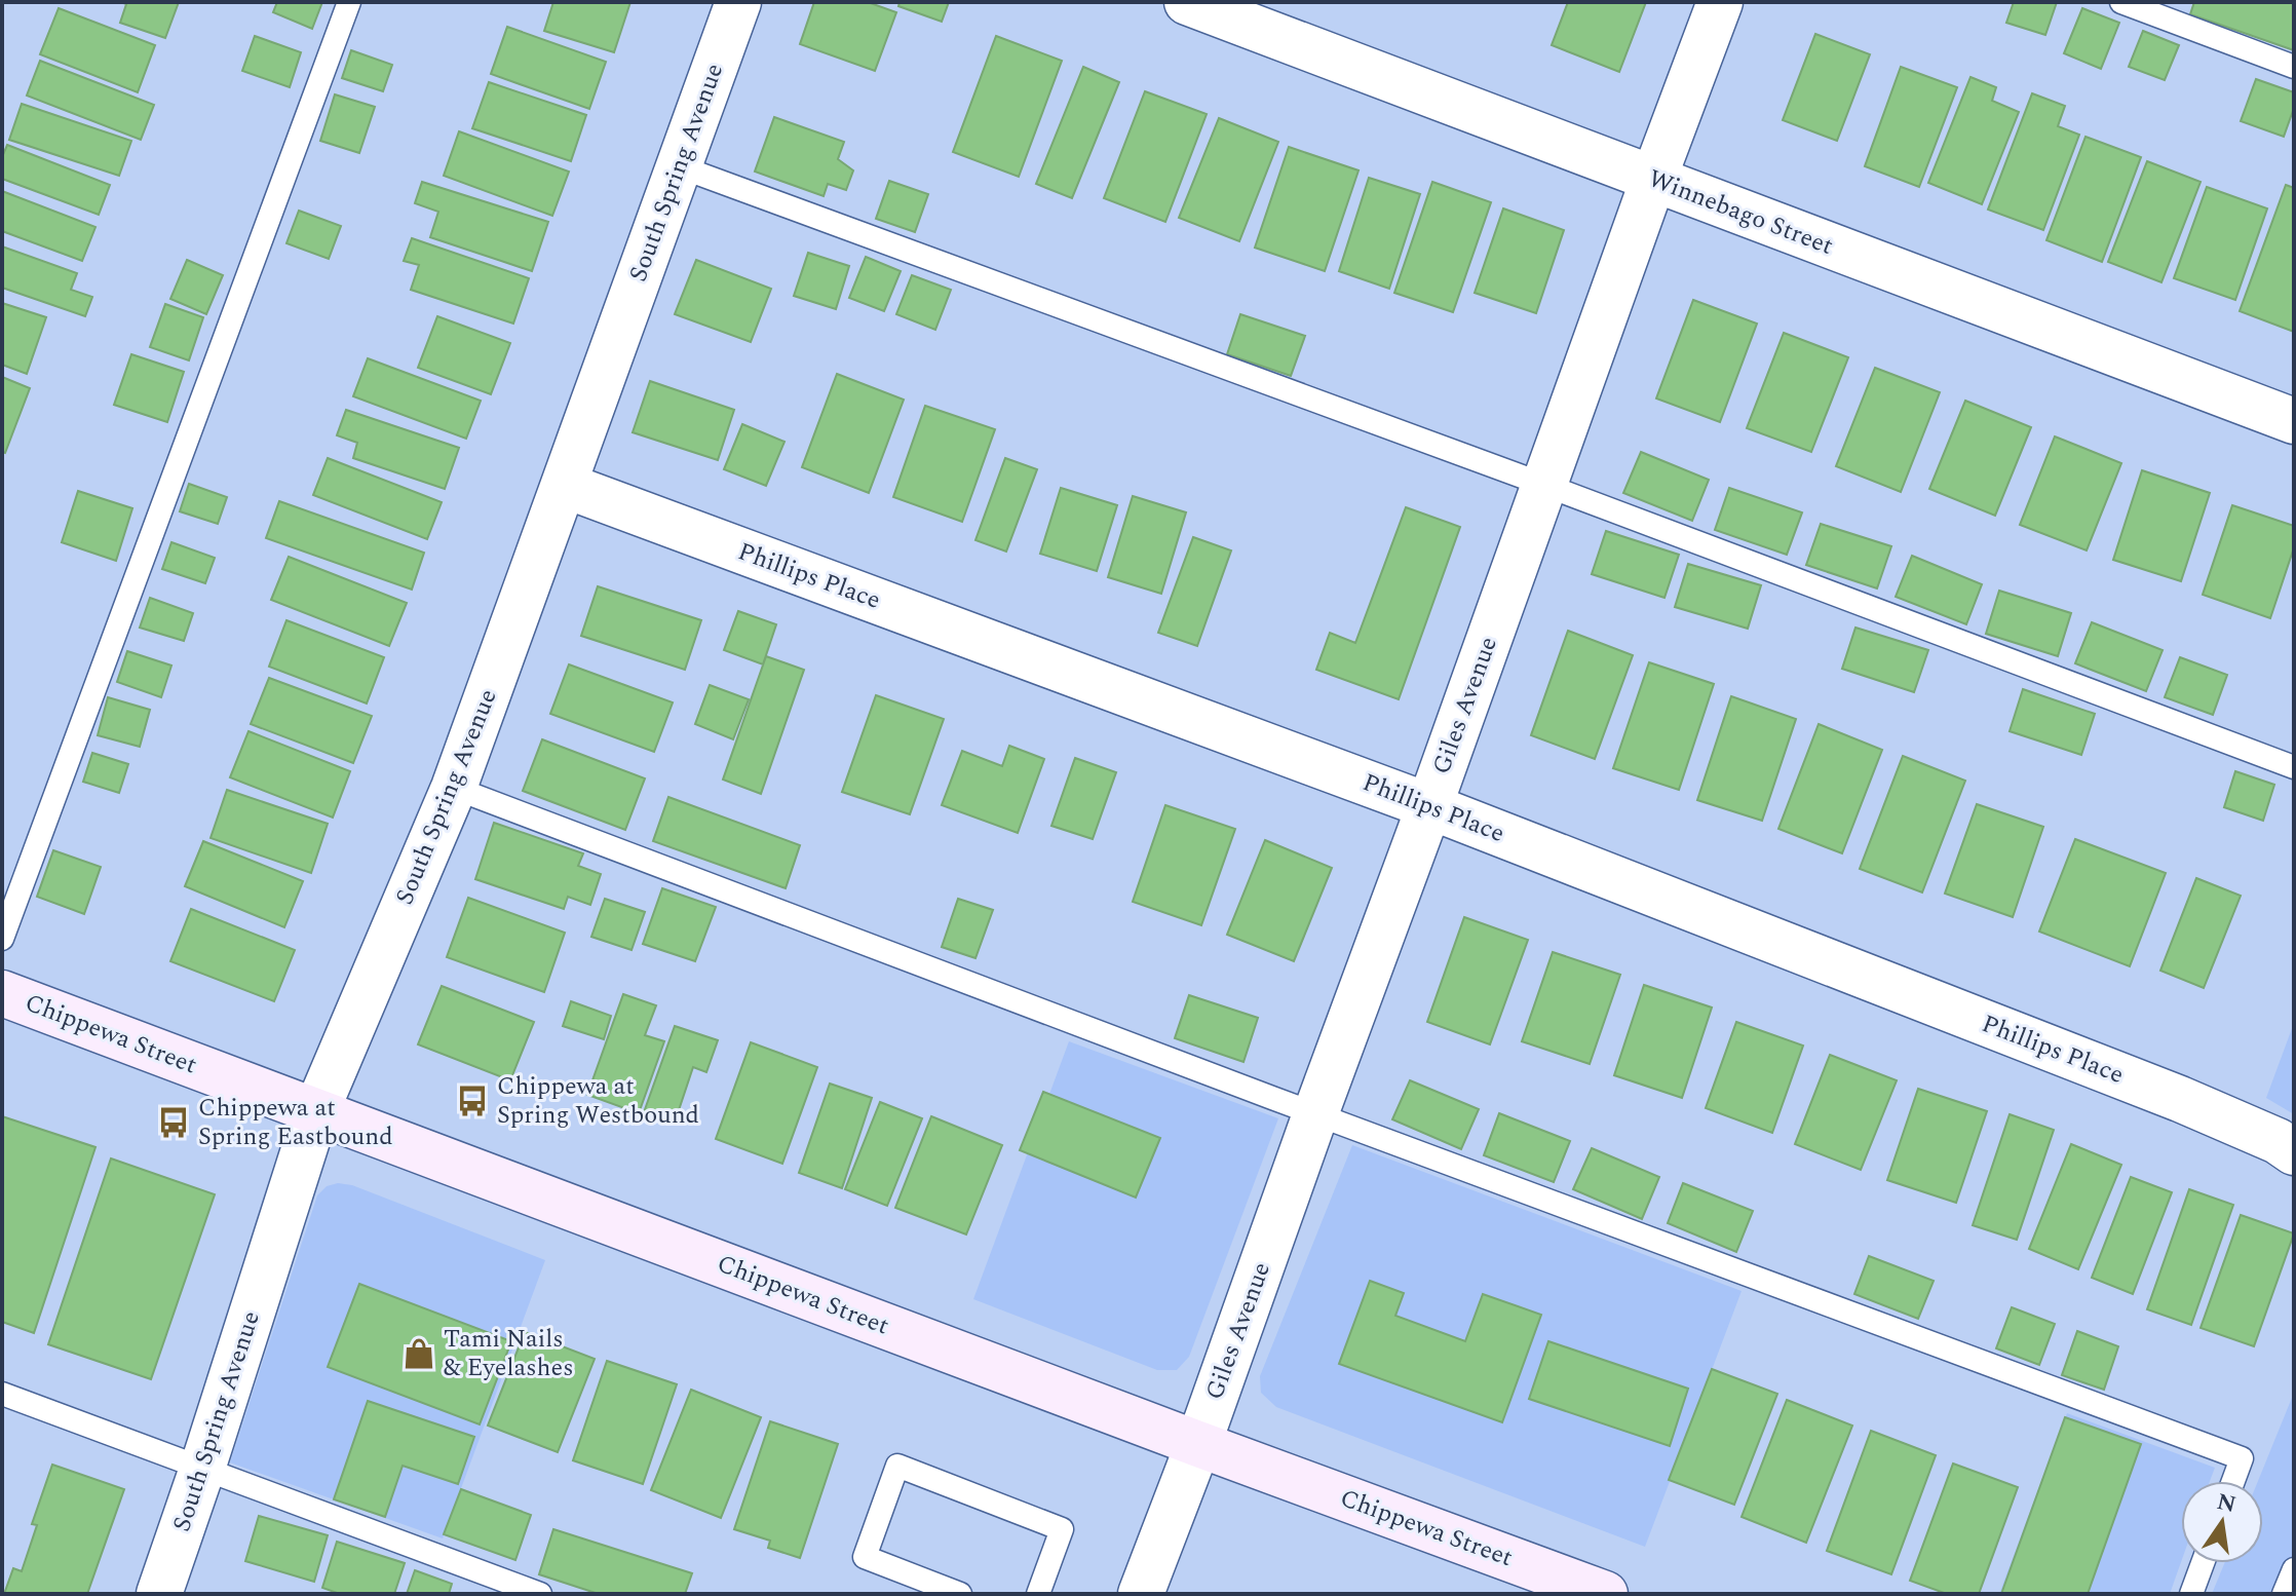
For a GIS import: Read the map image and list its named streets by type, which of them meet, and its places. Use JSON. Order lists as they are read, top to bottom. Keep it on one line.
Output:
{"streets":{"main road":["Chippewa Street"],"street":["South Spring Avenue","Winnebago Street","Phillips Place","Giles Avenue"]},"crossings":[["South Spring Avenue","Phillips Place"],["South Spring Avenue","Chippewa Street"],["Winnebago Street","Giles Avenue"],["Phillips Place","Giles Avenue"],["Giles Avenue","Chippewa Street"]],"places":{"bus stop":["Chippewa at Spring Westbound","Chippewa at Spring Eastbound"],"shop":["Tami Nails & Eyelashes"]},"north":"top"}
